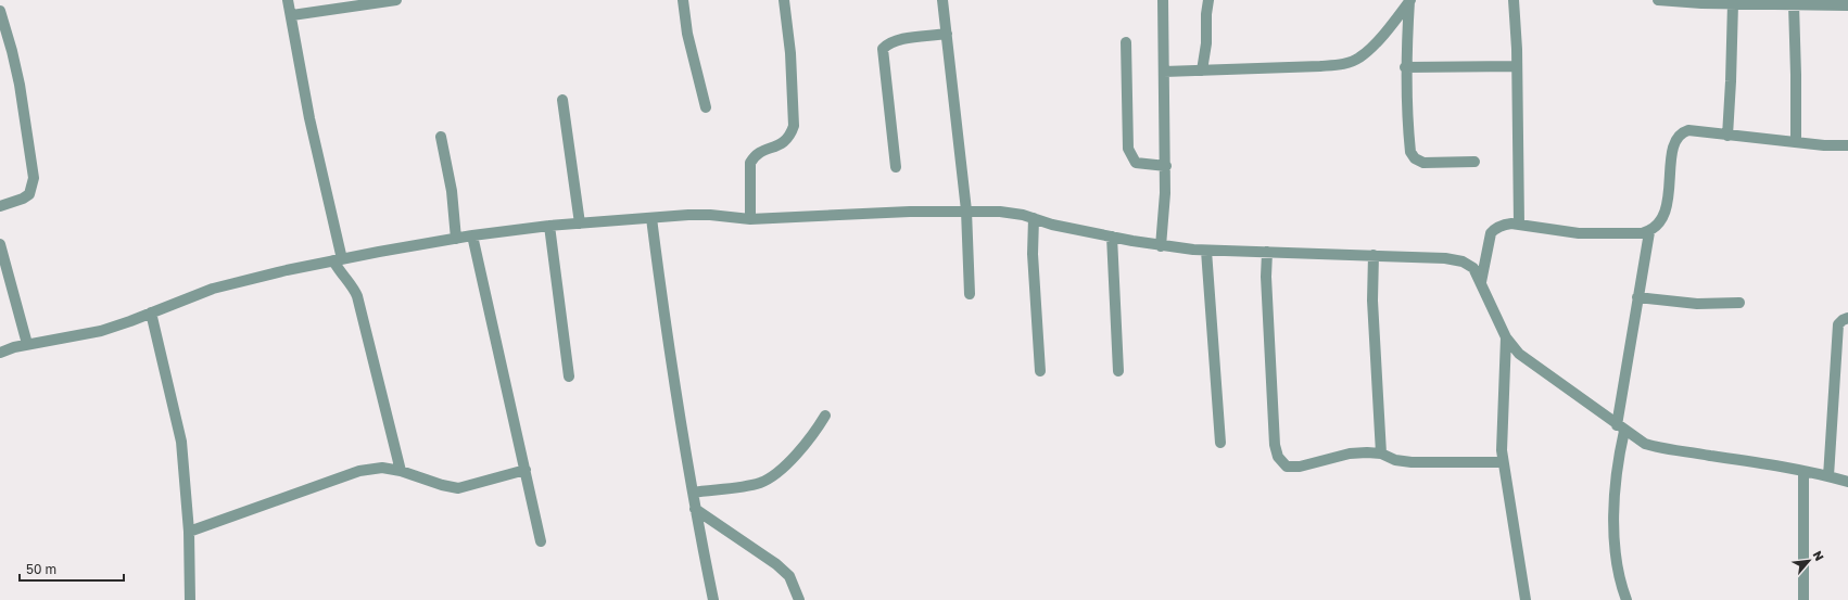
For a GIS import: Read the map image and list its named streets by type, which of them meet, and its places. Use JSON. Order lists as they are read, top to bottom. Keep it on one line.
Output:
{"scale_bar":"50 m","north":"top right"}
